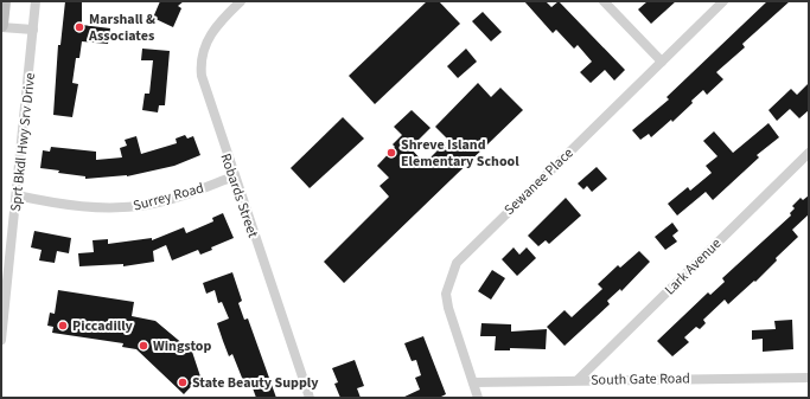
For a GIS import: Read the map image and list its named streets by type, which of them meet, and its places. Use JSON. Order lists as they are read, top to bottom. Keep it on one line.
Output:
{"streets":{"street":["Sprt Bkdl Hwy Srv Drive","Sewanee Place","Robards Street","Surrey Road","Lark Avenue","South Gate Road"]},"crossings":[["Sprt Bkdl Hwy Srv Drive","Surrey Road"],["Sewanee Place","South Gate Road"],["Robards Street","Surrey Road"],["Lark Avenue","South Gate Road"]],"places":["Marshall & Associates","Shreve Island Elementary School","Piccadilly","Wingstop","State Beauty Supply"]}
